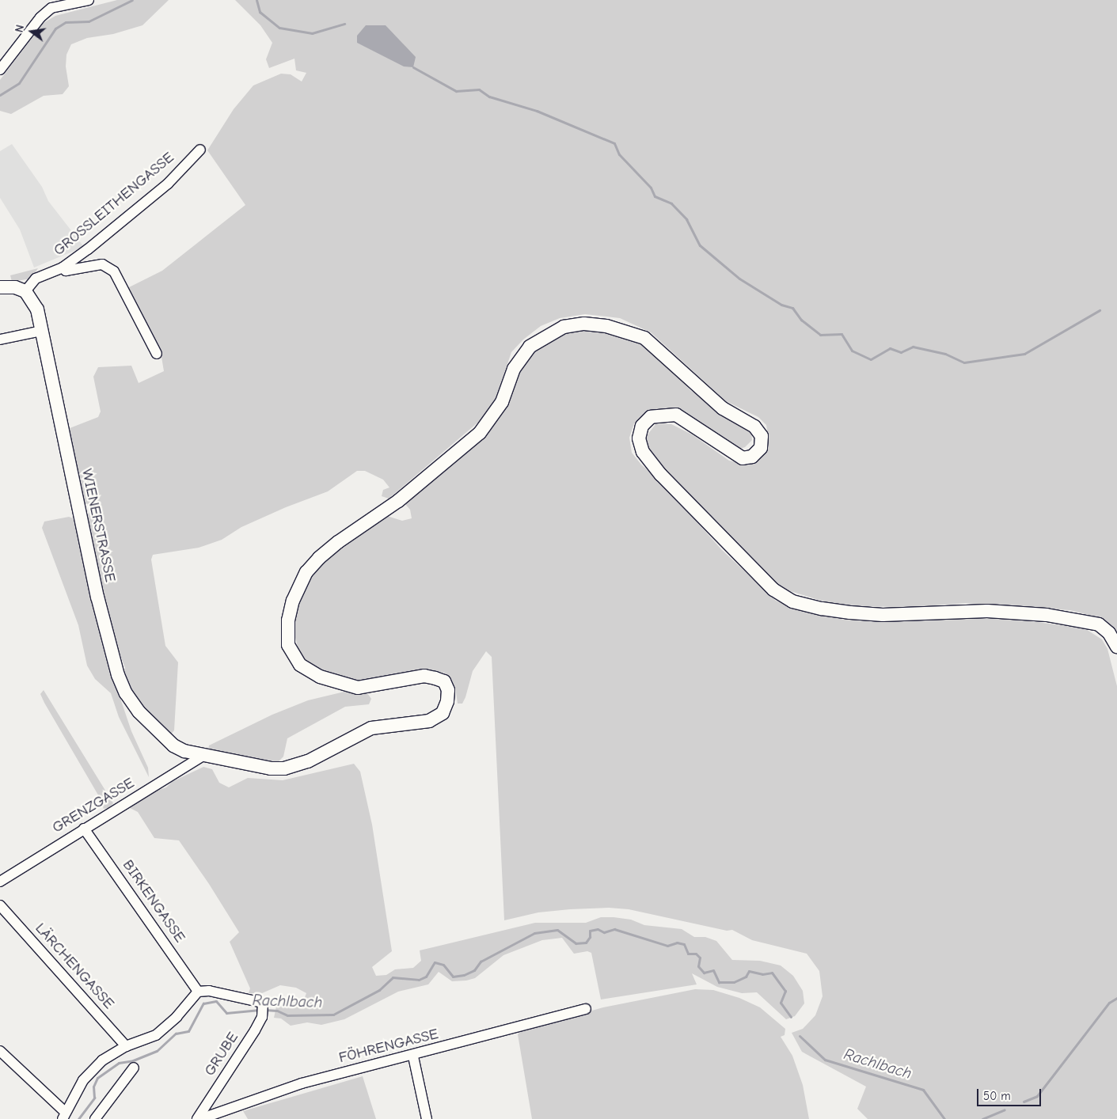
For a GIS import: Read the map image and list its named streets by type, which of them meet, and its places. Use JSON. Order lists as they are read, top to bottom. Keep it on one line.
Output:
{"streets":{"street":["GROSSLEITHENGASSE","WIENERSTRASSE","GRENZGASSE","BIRKENGASSE","LÄRCHENGASSE","FÖHRENGASSE","GRUBE"]},"crossings":[["GROSSLEITHENGASSE","WIENERSTRASSE"],["WIENERSTRASSE","GRENZGASSE"],["GRENZGASSE","BIRKENGASSE"],["BIRKENGASSE","GRUBE"]],"water":["Rachlbach"],"scale_bar":"50 m","north":"left"}
